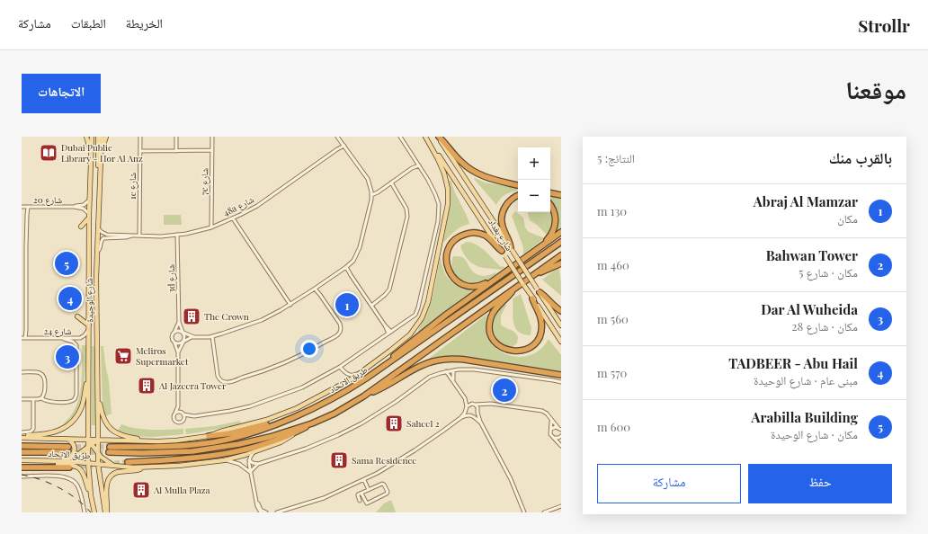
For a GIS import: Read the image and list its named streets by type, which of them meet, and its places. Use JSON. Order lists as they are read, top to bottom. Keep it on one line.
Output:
{"streets":{"highway":["طريق الاتحاد"],"main road":["شارع بغداد","شارع الوحيدة"],"street":["7c شارع","1c شارع","شارع 20","48a شارع","3d شارع","شارع 24"]},"crossings":[["7c شارع","48a شارع"],["1c شارع","48a شارع"],["شارع 20","شارع الوحيدة"],["48a شارع","3d شارع"],["48a شارع","شارع الوحيدة"],["شارع بغداد","طريق الاتحاد"],["شارع الوحيدة","شارع 24"],["شارع الوحيدة","طريق الاتحاد"]],"places":{"library":["Dubai Public Library - Hor Al Anz"],"building":["The Crown","Al Jazeera Tower","Saheel 2","Sama Residence","Al Mulla Plaza"],"supermarket":["Meliros Supermarket"]},"page":{"header":"Strollr","nav":["الخريطة","الطبقات","مشاركة"],"title":"موقعنا","buttons":["الاتجاهات",["حفظ","مشاركة"]],"heading":["بالقرب منك","النتائج: 5"],"map_buttons":["+","−"],"list":[{"mark":"1","name":"Abraj Al Mamzar","note":"مكان","value":"130 m"},{"mark":"2","name":"Bahwan Tower","note":"مكان · شارع 5","value":"460 m"},{"mark":"3","name":"Dar Al Wuheida","note":"مكان · شارع 28","value":"560 m"},{"mark":"4","name":"TADBEER - Abu Hail","note":"مبنى عام · شارع الوحيدة","value":"570 m"},{"mark":"5","name":"Arabilla Building","note":"مكان · شارع الوحيدة","value":"600 m"}],"pins":["5","4","1","3","2"]}}
